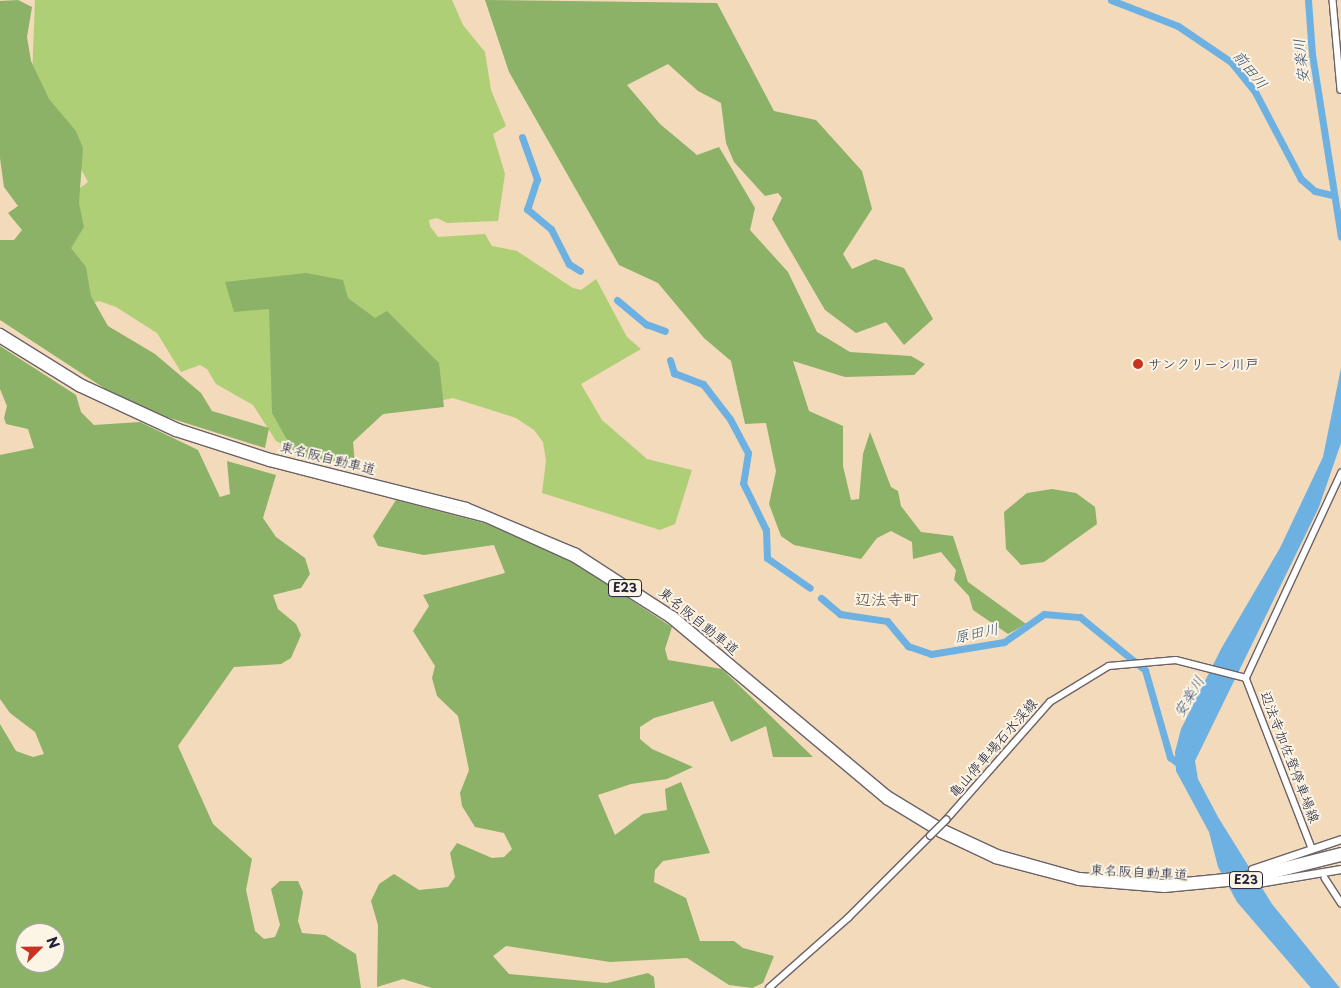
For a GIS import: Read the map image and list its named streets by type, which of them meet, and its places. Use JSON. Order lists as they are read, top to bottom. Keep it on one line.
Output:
{"streets":{"highway":["東名阪自動車道","E23"],"main road":["亀山停車場石水渓線","辺法寺加佐登停車場線"]},"crossings":[["亀山停車場石水渓線","辺法寺加佐登停車場線"]],"districts":["辺法寺町"],"water":["安楽川","前田川","原田川"],"places":["サンクリーン川戸"],"north":"top right"}
